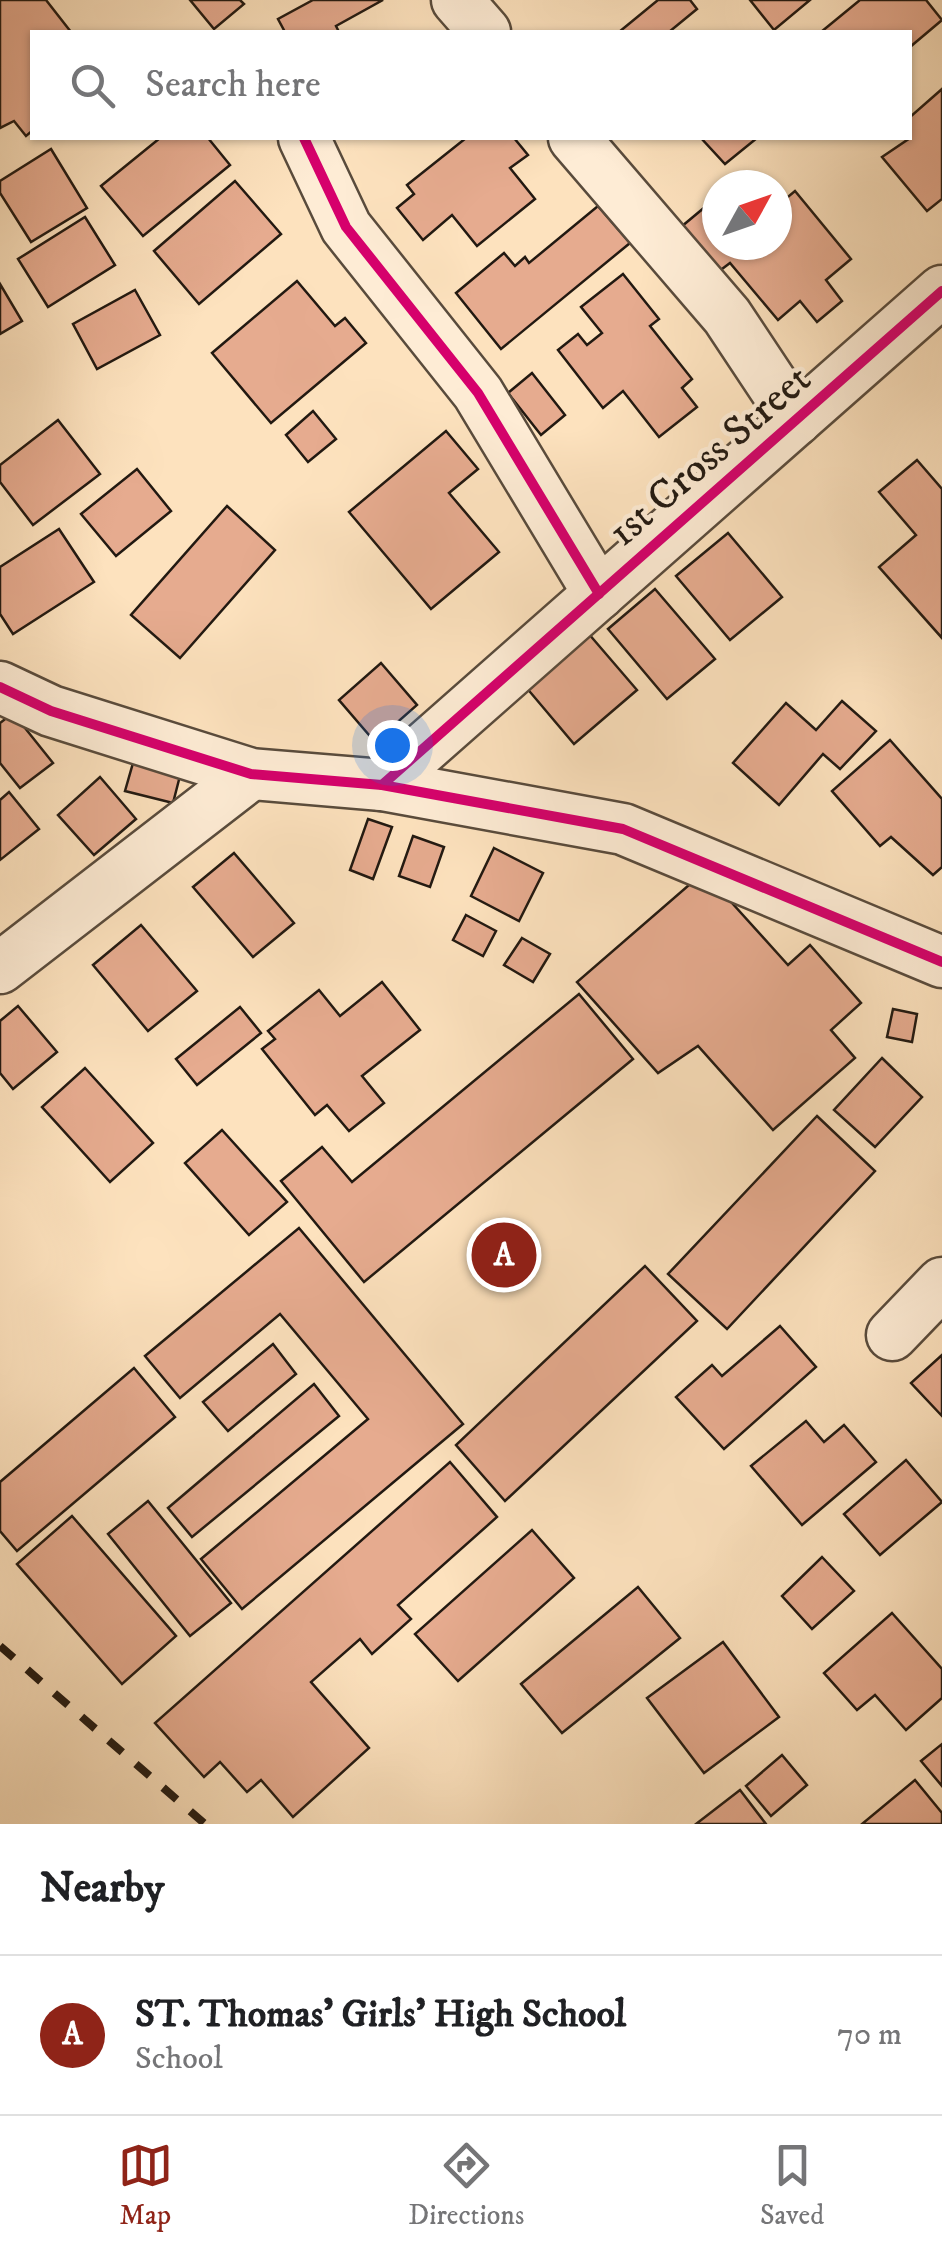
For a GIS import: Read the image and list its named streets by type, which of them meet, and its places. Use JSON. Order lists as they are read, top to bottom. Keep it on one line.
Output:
{"streets":{"street":["1st Cross Street"]},"north":"top right","page":{"search":"Search here","pins":"A","heading":"Nearby","list":[{"mark":"A","name":"ST. Thomas' Girls' High School","note":"School","value":"70 m"}],"nav":["Map","Directions","Saved"]}}
